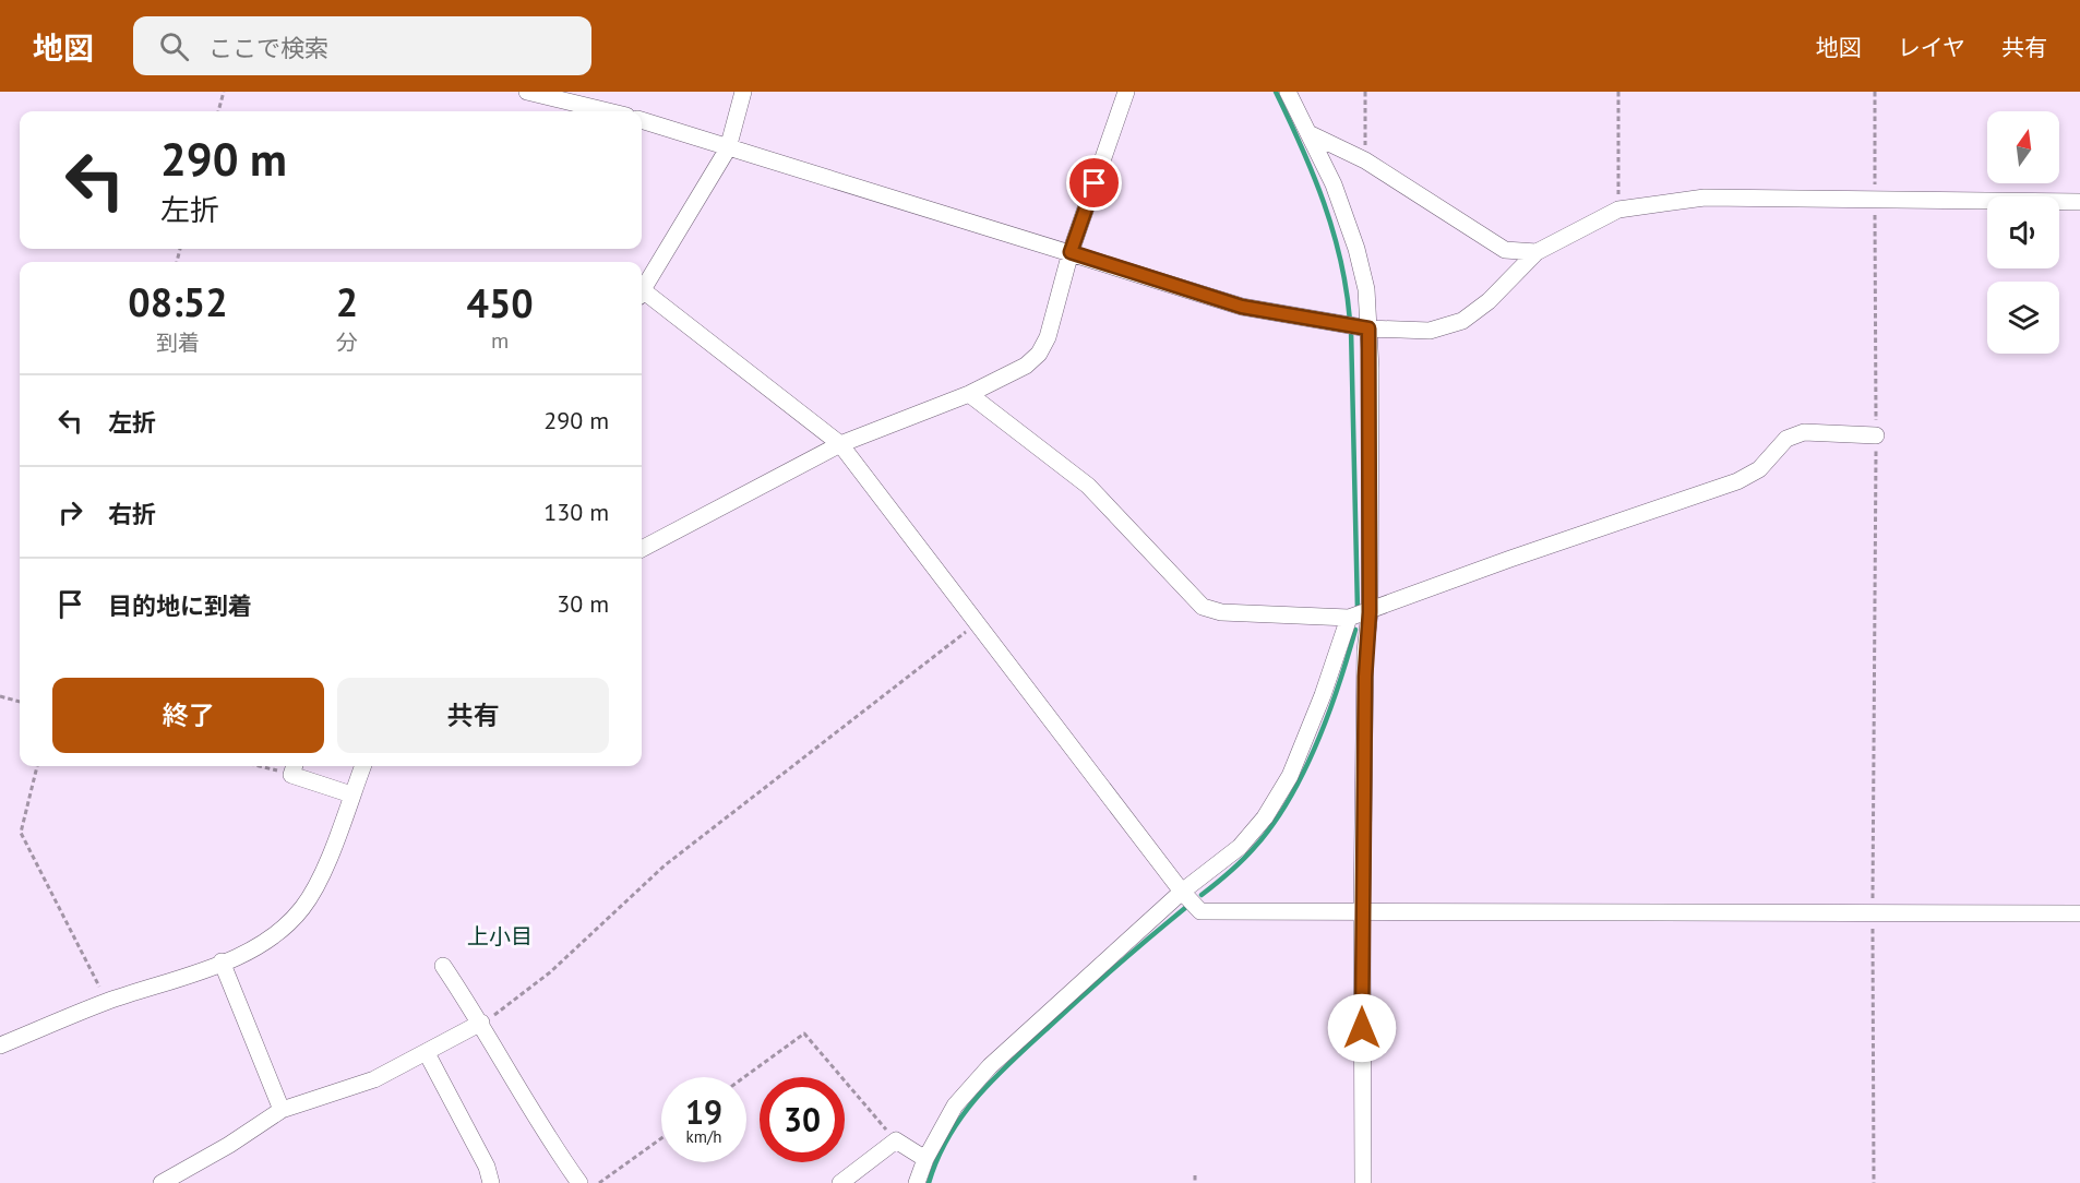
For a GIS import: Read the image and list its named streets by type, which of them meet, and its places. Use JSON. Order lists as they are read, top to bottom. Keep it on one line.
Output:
{"districts":["上小目"],"north":"top","page":{"header":"地図","search":"ここで検索","nav":["地図","レイヤ","共有"],"turn":["290 m","左折"],"eta":["08:52","到着","2","分","450","m"],"list":[{"name":"左折","value":"290 m"},{"name":"右折","value":"130 m"},{"name":"目的地に到着","value":"30 m"}],"buttons":["終了","共有"],"speed":"19 km/h","limit":"30"}}
